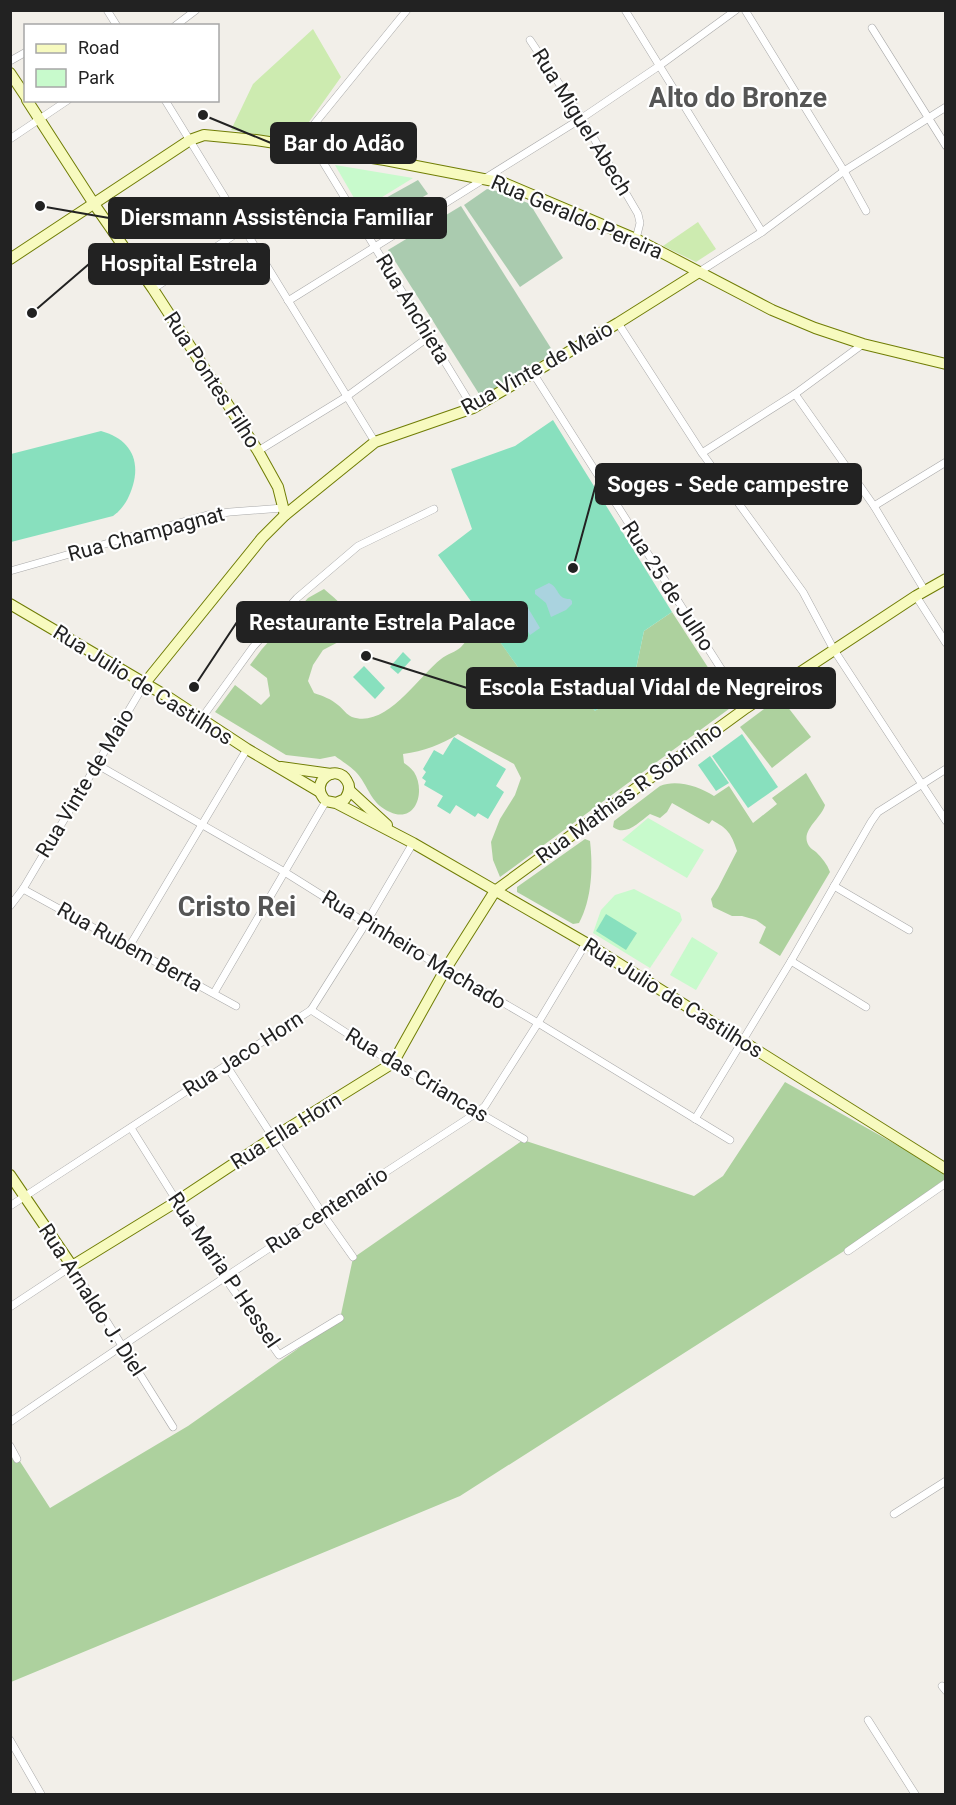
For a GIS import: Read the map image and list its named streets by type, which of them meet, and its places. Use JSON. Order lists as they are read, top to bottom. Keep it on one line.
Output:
{"streets":{"main road":["Rua Geraldo Pereira","Rua Vinte de Maio","Rua Pontes Filho","Rua Julio de Castilhos","Rua Mathias R Sobrinho","Rua Ella Horn","Rua Arnaldo J. Diel"],"street":["Rua Miguel Abech","Rua Anchieta","Rua Champagnat","Rua 25 de Julho","Rua Rubem Berta","Rua Pinheiro Machado","Rua Jaco Horn","Rua das Criancas","Rua centenario","Rua Maria P Hessel"]},"crossings":[["Rua Miguel Abech","Rua Geraldo Pereira"],["Rua Geraldo Pereira","Rua Anchieta"],["Rua Geraldo Pereira","Rua Vinte de Maio"],["Rua Geraldo Pereira","Rua Pontes Filho"],["Rua Anchieta","Rua Vinte de Maio"],["Rua Vinte de Maio","Rua Pontes Filho"],["Rua Vinte de Maio","Rua Champagnat"],["Rua Vinte de Maio","Rua 25 de Julho"],["Rua Vinte de Maio","Rua Julio de Castilhos"],["Rua Vinte de Maio","Rua Rubem Berta"],["Rua Vinte de Maio","Rua Pinheiro Machado"],["Rua Pontes Filho","Rua Champagnat"],["Rua 25 de Julho","Rua Mathias R Sobrinho"],["Rua Julio de Castilhos","Rua Mathias R Sobrinho"],["Rua Julio de Castilhos","Rua Jaco Horn"],["Rua Julio de Castilhos","Rua Ella Horn"],["Rua Julio de Castilhos","Rua centenario"],["Rua Mathias R Sobrinho","Rua Ella Horn"],["Rua Pinheiro Machado","Rua Jaco Horn"],["Rua Pinheiro Machado","Rua Ella Horn"],["Rua Pinheiro Machado","Rua centenario"],["Rua Jaco Horn","Rua das Criancas"],["Rua Jaco Horn","Rua Maria P Hessel"],["Rua Jaco Horn","Rua Arnaldo J. Diel"],["Rua das Criancas","Rua Ella Horn"],["Rua das Criancas","Rua centenario"],["Rua Ella Horn","Rua Maria P Hessel"],["Rua Ella Horn","Rua Arnaldo J. Diel"],["Rua centenario","Rua Maria P Hessel"],["Rua centenario","Rua Arnaldo J. Diel"]],"districts":["Alto do Bronze","Cristo Rei"],"places":["Bar do Adão","Diersmann Assistência Familiar","Hospital Estrela","Soges - Sede campestre","Escola Estadual Vidal de Negreiros","Restaurante Estrela Palace"],"legend":["Road","Park"]}
